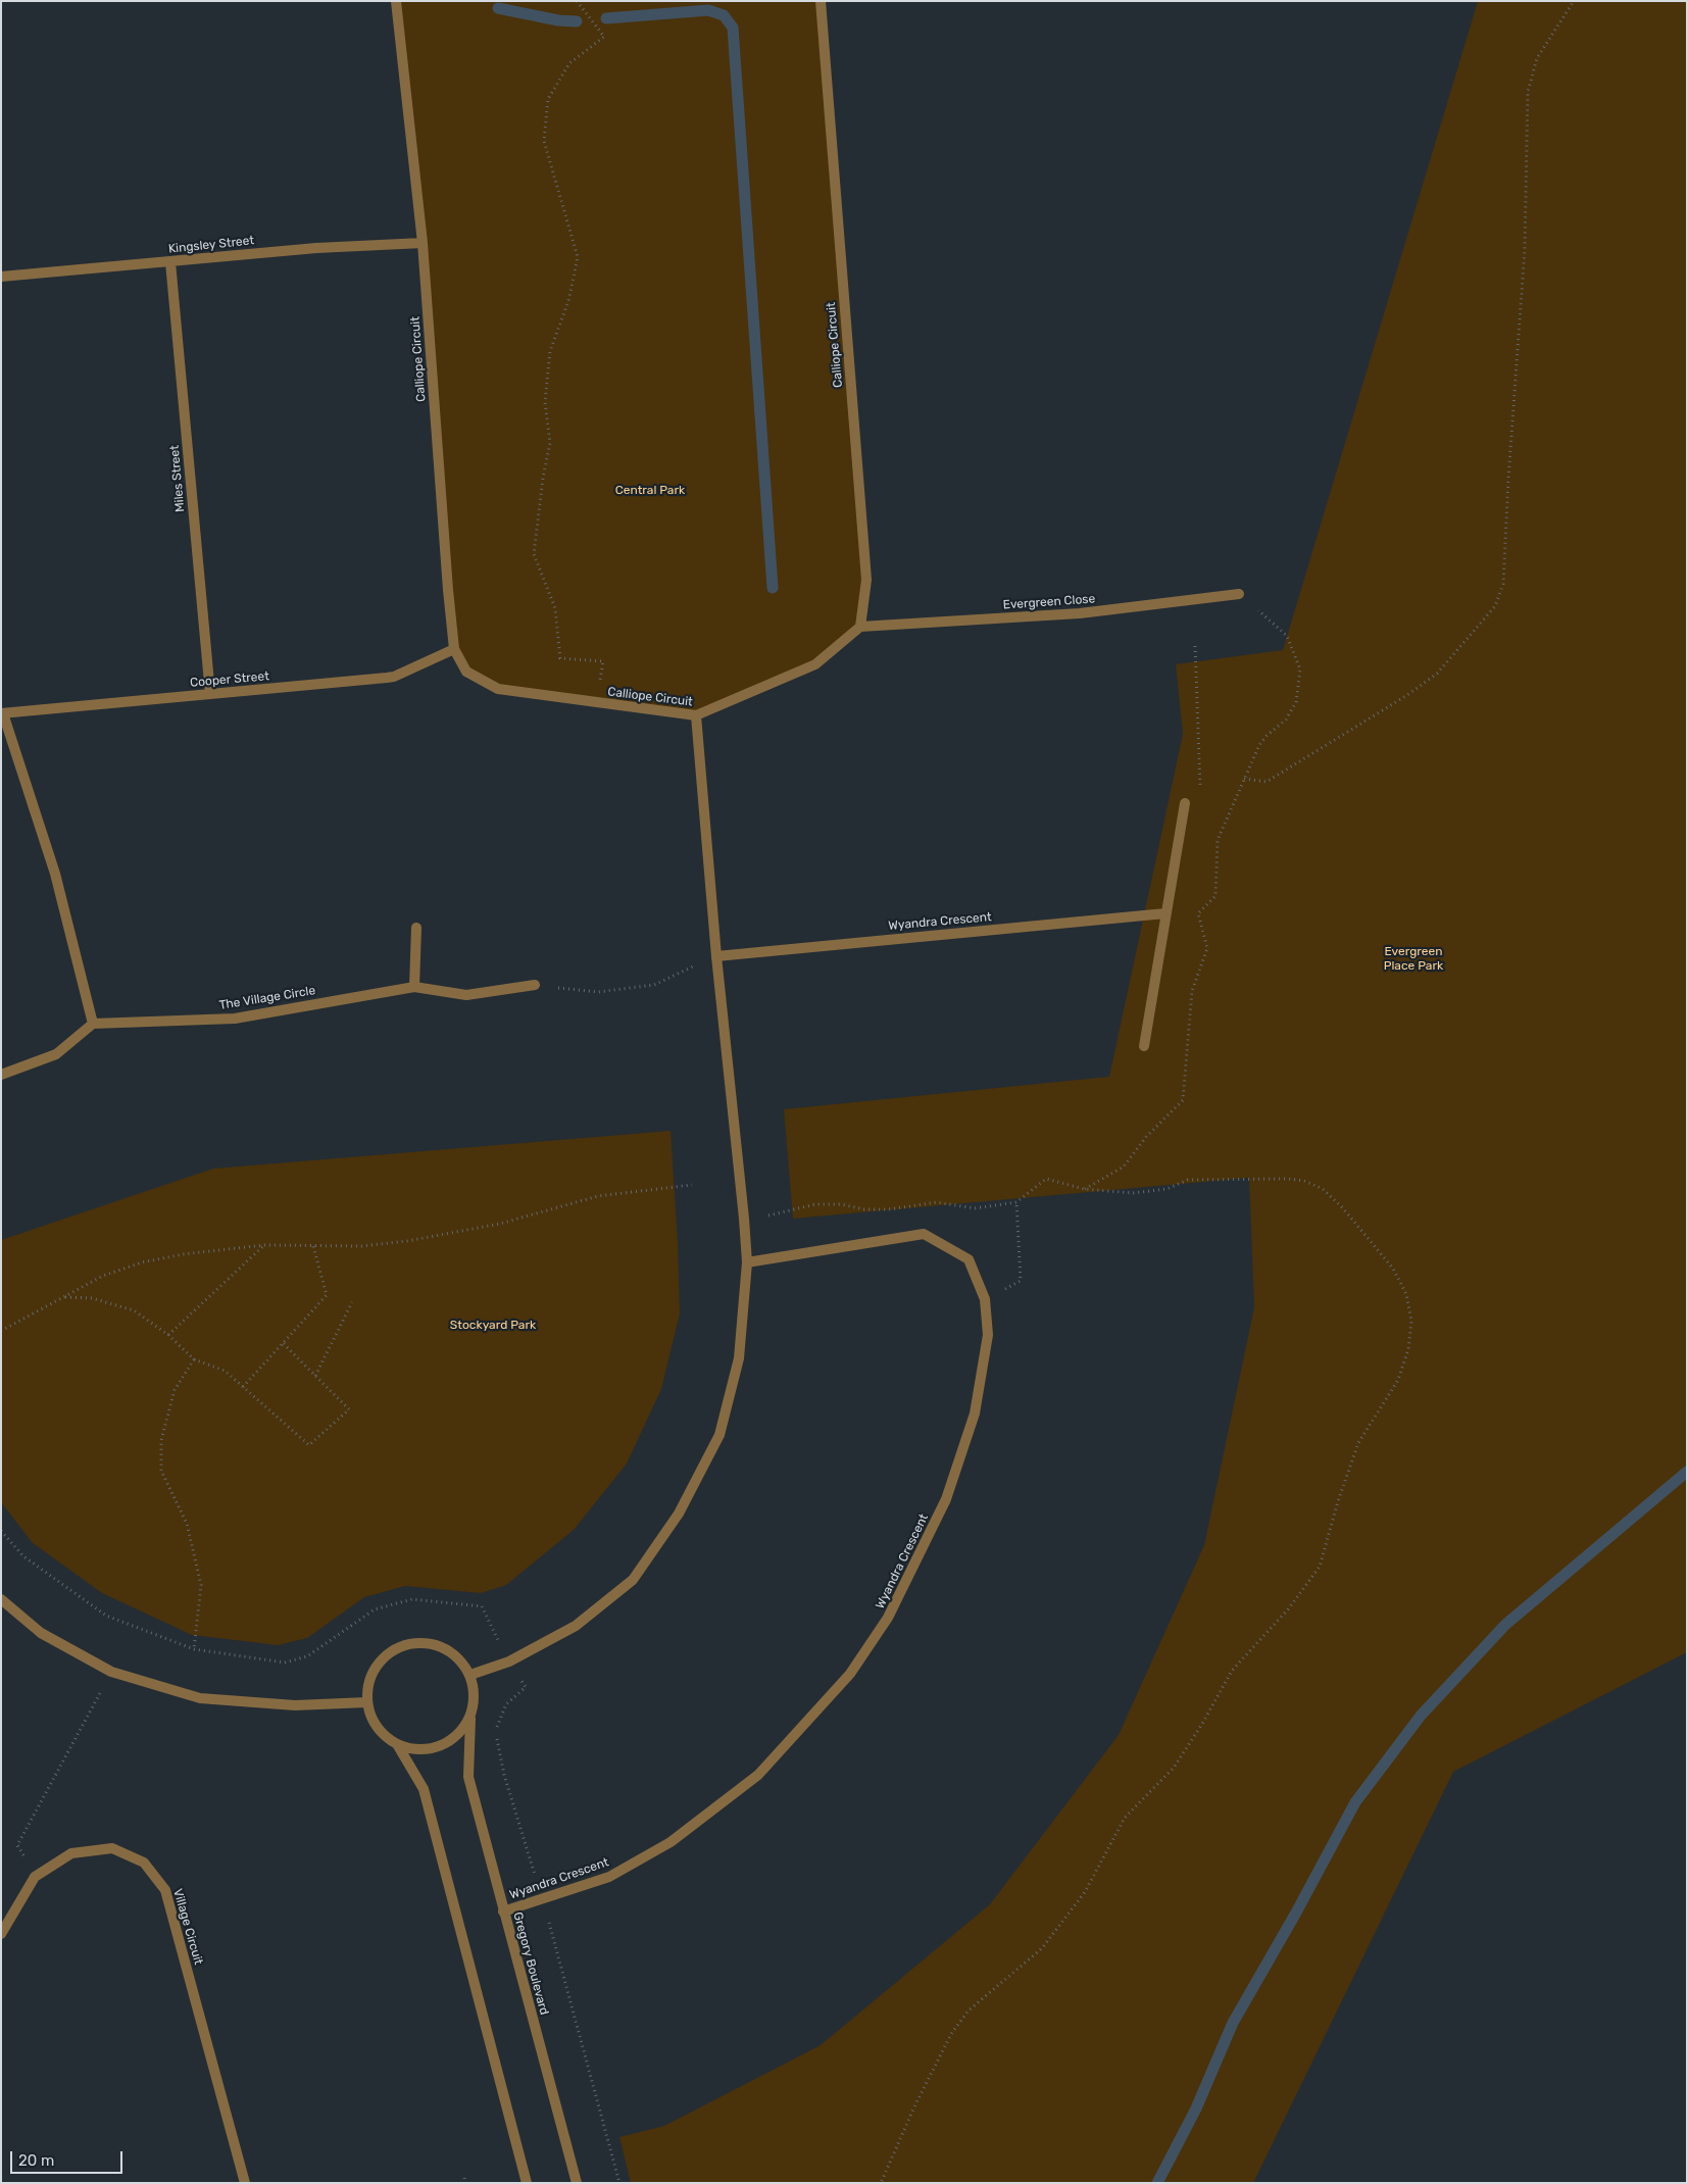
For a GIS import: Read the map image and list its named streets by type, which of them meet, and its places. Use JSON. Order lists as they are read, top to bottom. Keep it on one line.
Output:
{"streets":{"street":["Kingsley Street","Calliope Circuit","Miles Street","Evergreen Close","Cooper Street","Wyandra Crescent","The Village Circle","Village Circuit","Gregory Boulevard"]},"crossings":[["Kingsley Street","Calliope Circuit"],["Kingsley Street","Miles Street"],["Calliope Circuit","Evergreen Close"],["Calliope Circuit","Cooper Street"],["Miles Street","Cooper Street"],["Wyandra Crescent","Gregory Boulevard"]],"parks":["Central Park","Evergreen Place Park","Stockyard Park"],"scale_bar":"20 m"}
